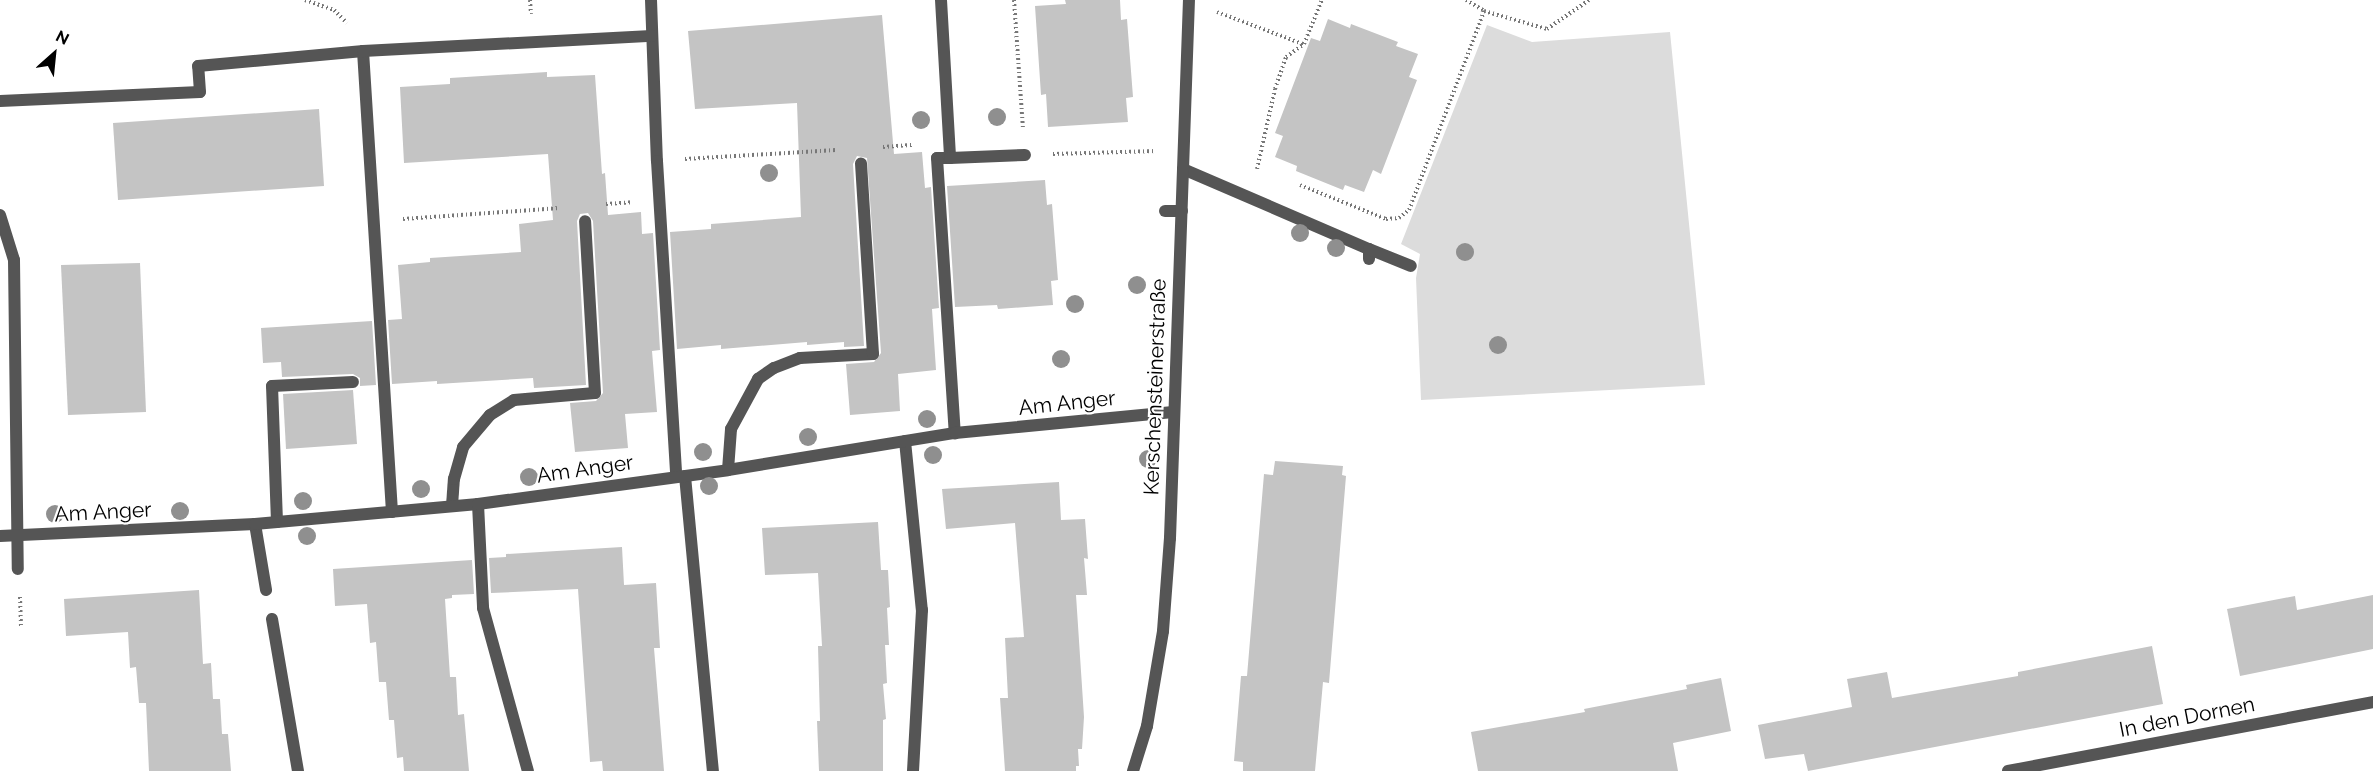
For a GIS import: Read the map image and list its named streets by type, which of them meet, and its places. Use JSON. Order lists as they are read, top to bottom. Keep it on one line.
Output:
{"streets":{"street":["Kerschensteinerstraße","Am Anger","In den Dornen"]},"crossings":[["Kerschensteinerstraße","Am Anger"]],"north":"top right"}
